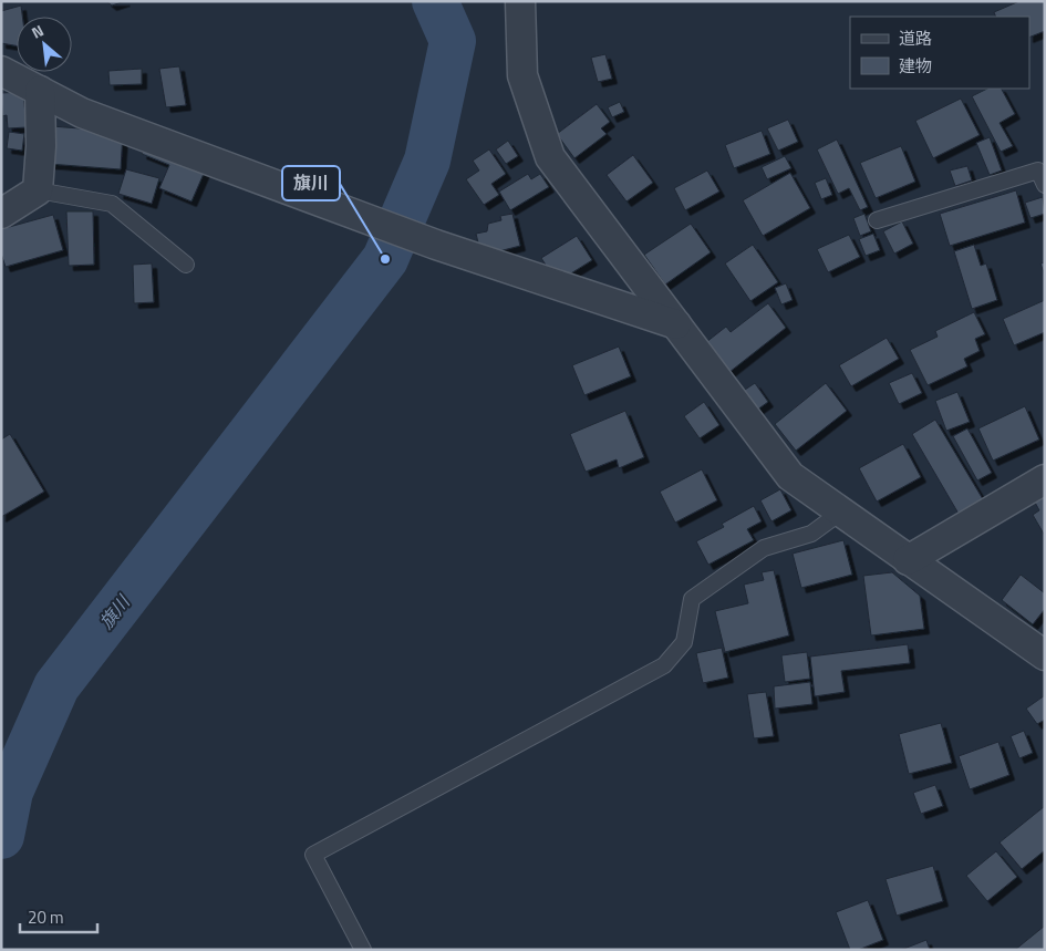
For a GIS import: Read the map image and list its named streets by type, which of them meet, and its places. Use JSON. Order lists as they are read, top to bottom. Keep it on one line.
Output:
{"water":["旗川"],"places":["旗川"],"legend":["道路","建物"],"scale_bar":"20 m","north":"top left"}
